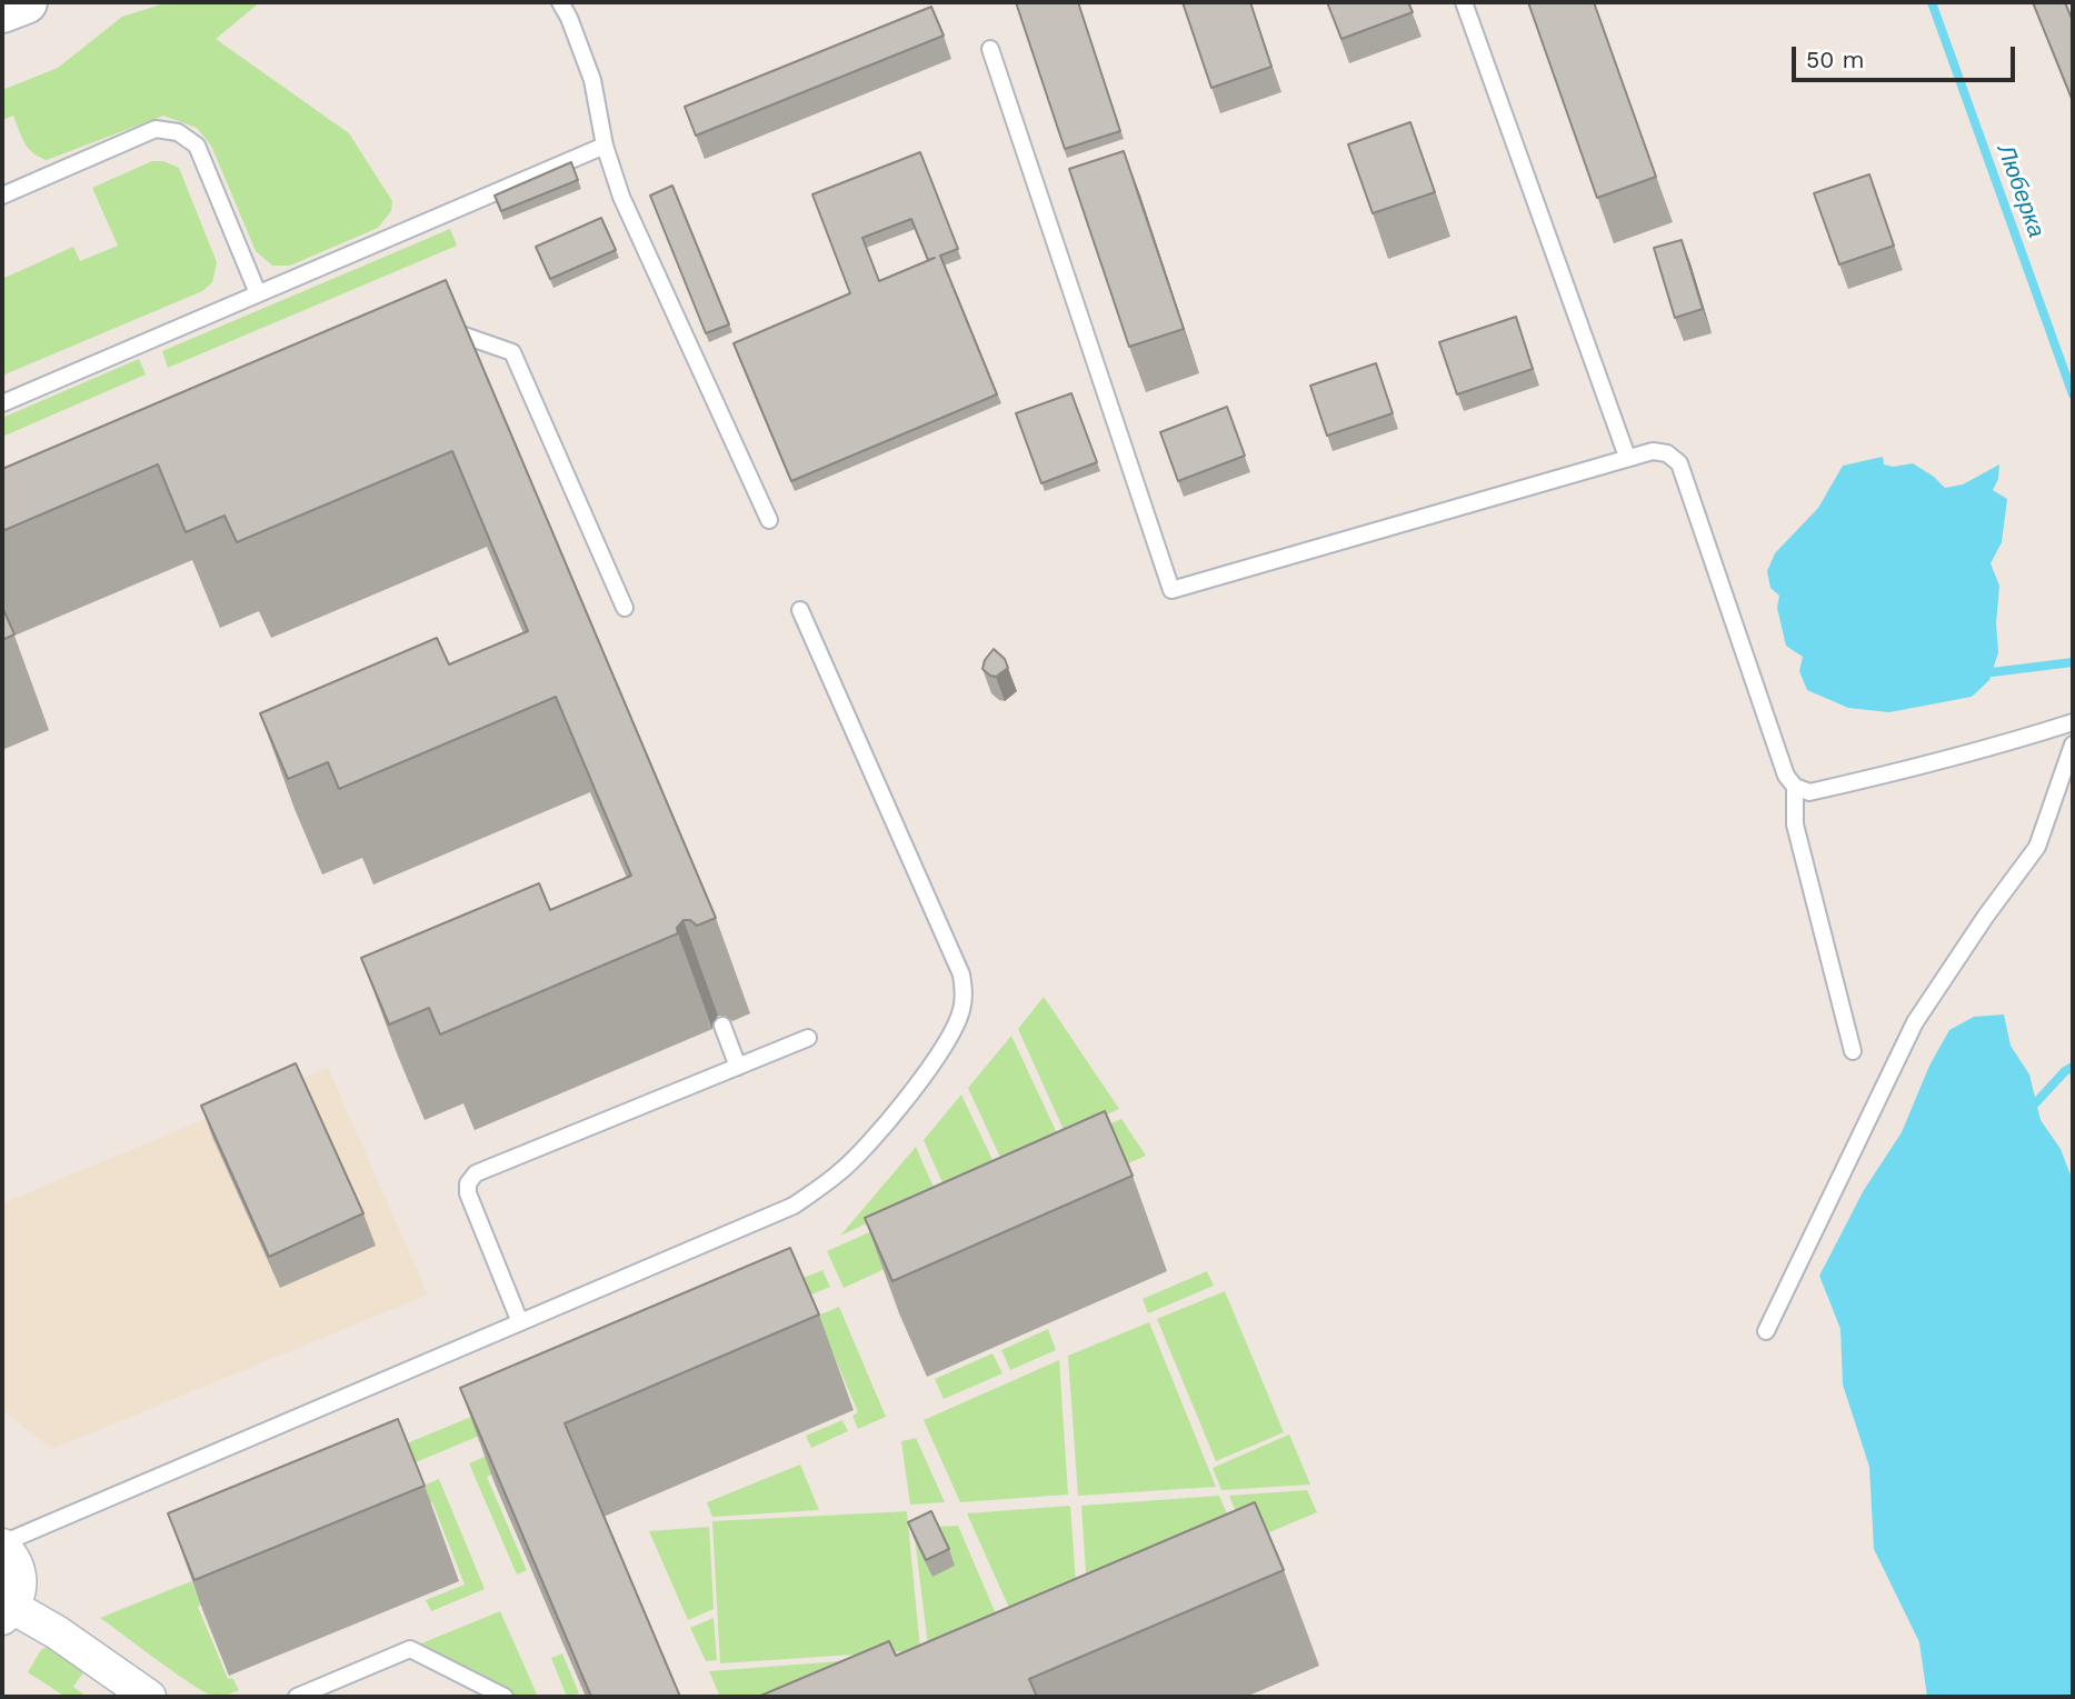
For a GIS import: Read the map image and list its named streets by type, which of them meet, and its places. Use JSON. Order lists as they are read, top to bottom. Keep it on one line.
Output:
{"water":["Люберка"],"scale_bar":"50 m"}
